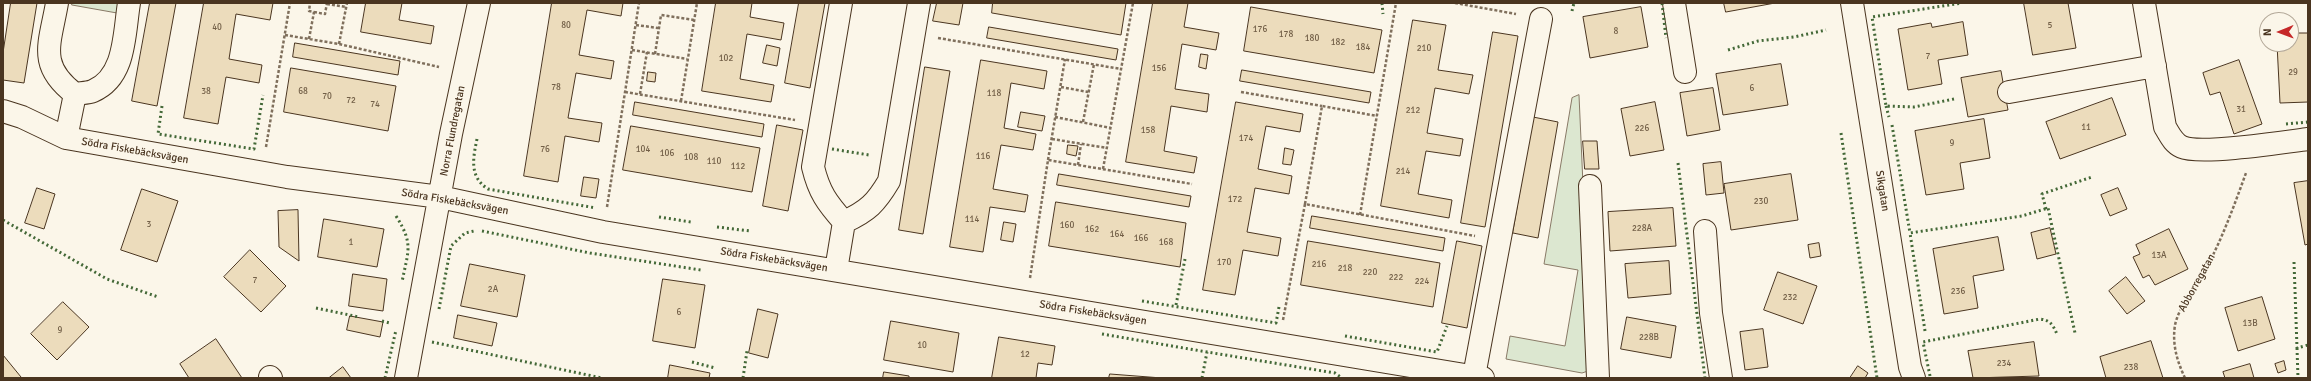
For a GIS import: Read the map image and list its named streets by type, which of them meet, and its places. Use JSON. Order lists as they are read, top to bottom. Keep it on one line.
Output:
{"streets":{"street":["Norra Flundregatan","Södra Fiskebäcksvägen","Sikgatan"],"path":["Abborregatan"]},"crossings":[["Norra Flundregatan","Södra Fiskebäcksvägen"]],"house_numbers":["80","5","40","176","8","178","180","182","184","210","7","102","156","29","78","6","38","68","118","70","72","74","31","212","11","226","158","174","9","76","104","106","116","108","110","112","214","172","230","114","3","160","228A","162","164","166","1","168","13A","170","216","218","220","222","7","224","2A","236","232","6","13B","9","228B","10","12","234","238"],"north":"left"}
